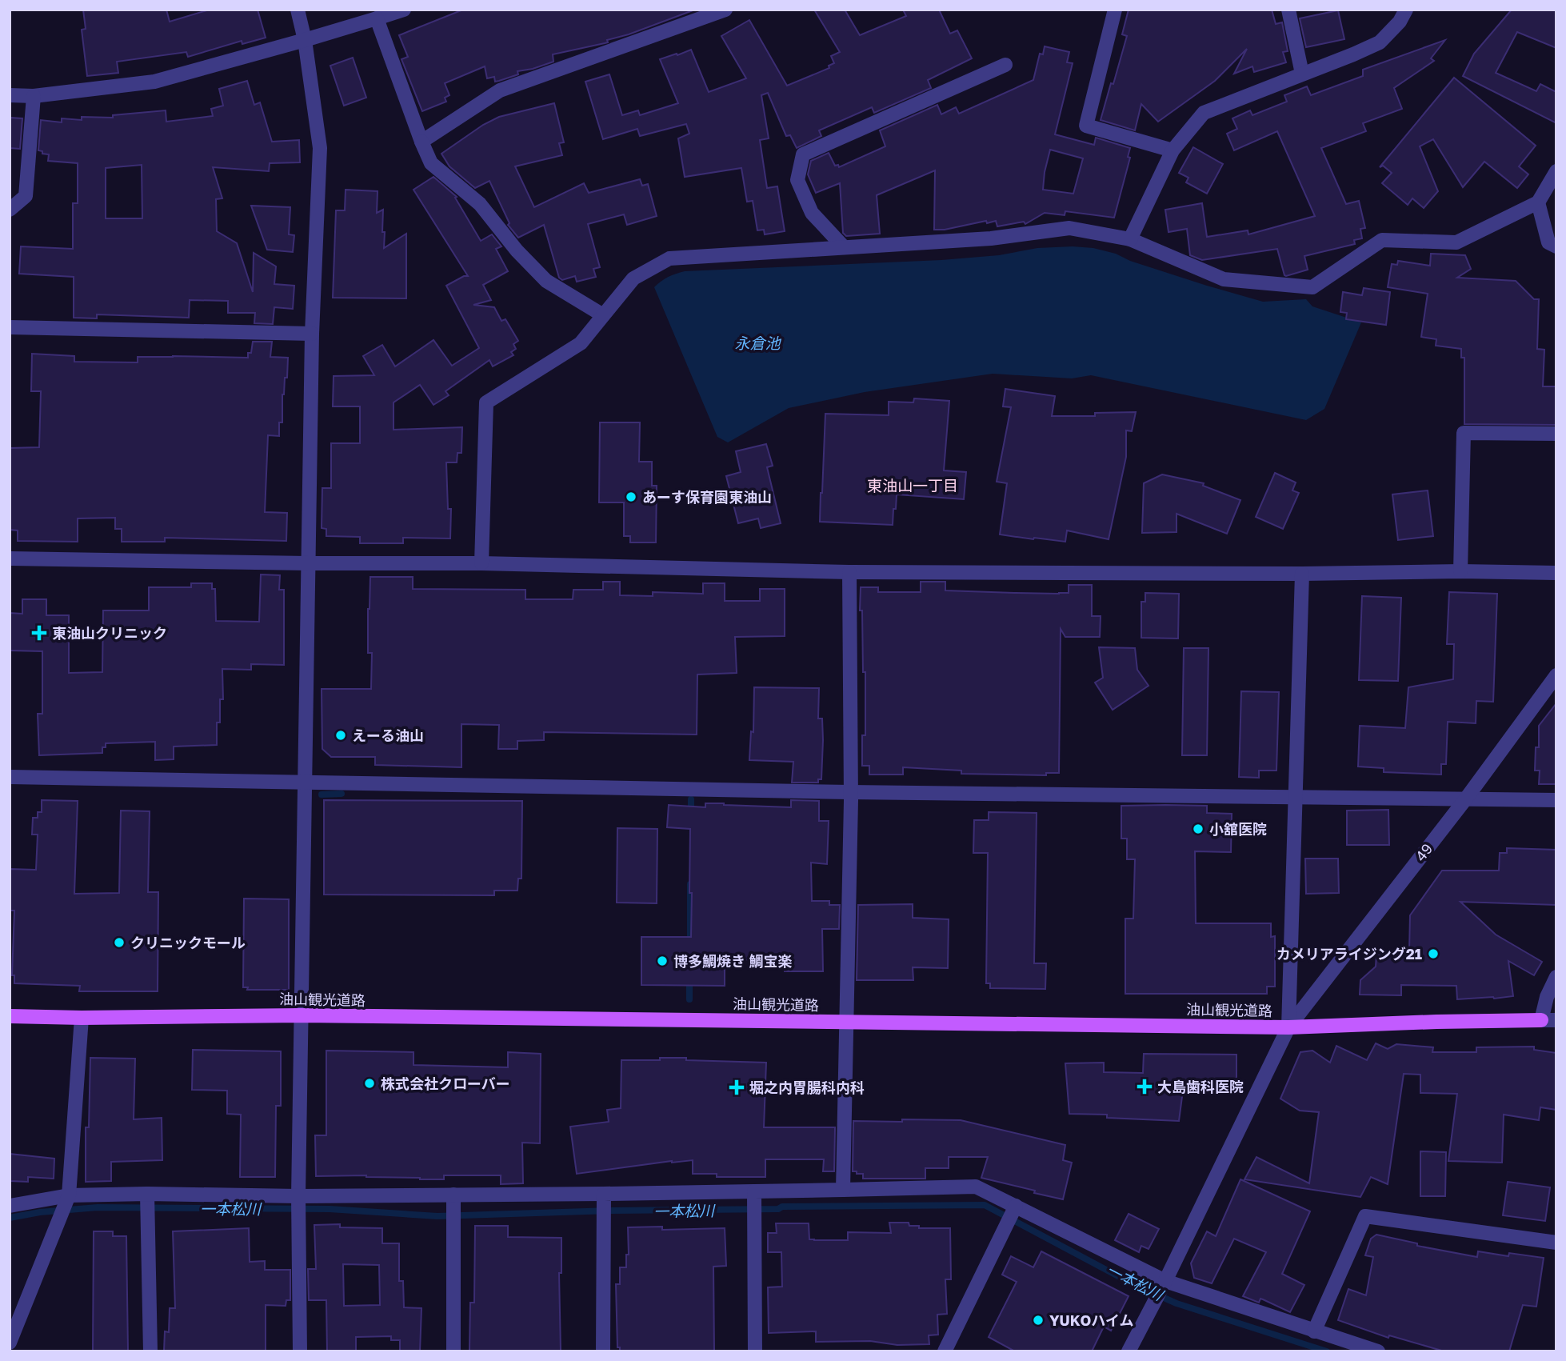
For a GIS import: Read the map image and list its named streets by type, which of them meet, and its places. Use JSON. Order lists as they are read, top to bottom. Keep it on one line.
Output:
{"streets":{"main road":["油山観光道路"],"street":["49"]},"crossings":[["49","油山観光道路"]],"districts":["東油山一丁目"],"water":["永倉池","一本松川"],"places":{"other":["あーす保育園東油山","えーる油山","小舘医院","クリニックモール","カメリアライジング21","博多鯛焼き 鯛宝楽","株式会社クローバー","YUKOハイム"],"health":["東油山クリニック","大島歯科医院","堀之内胃腸科内科"]}}
